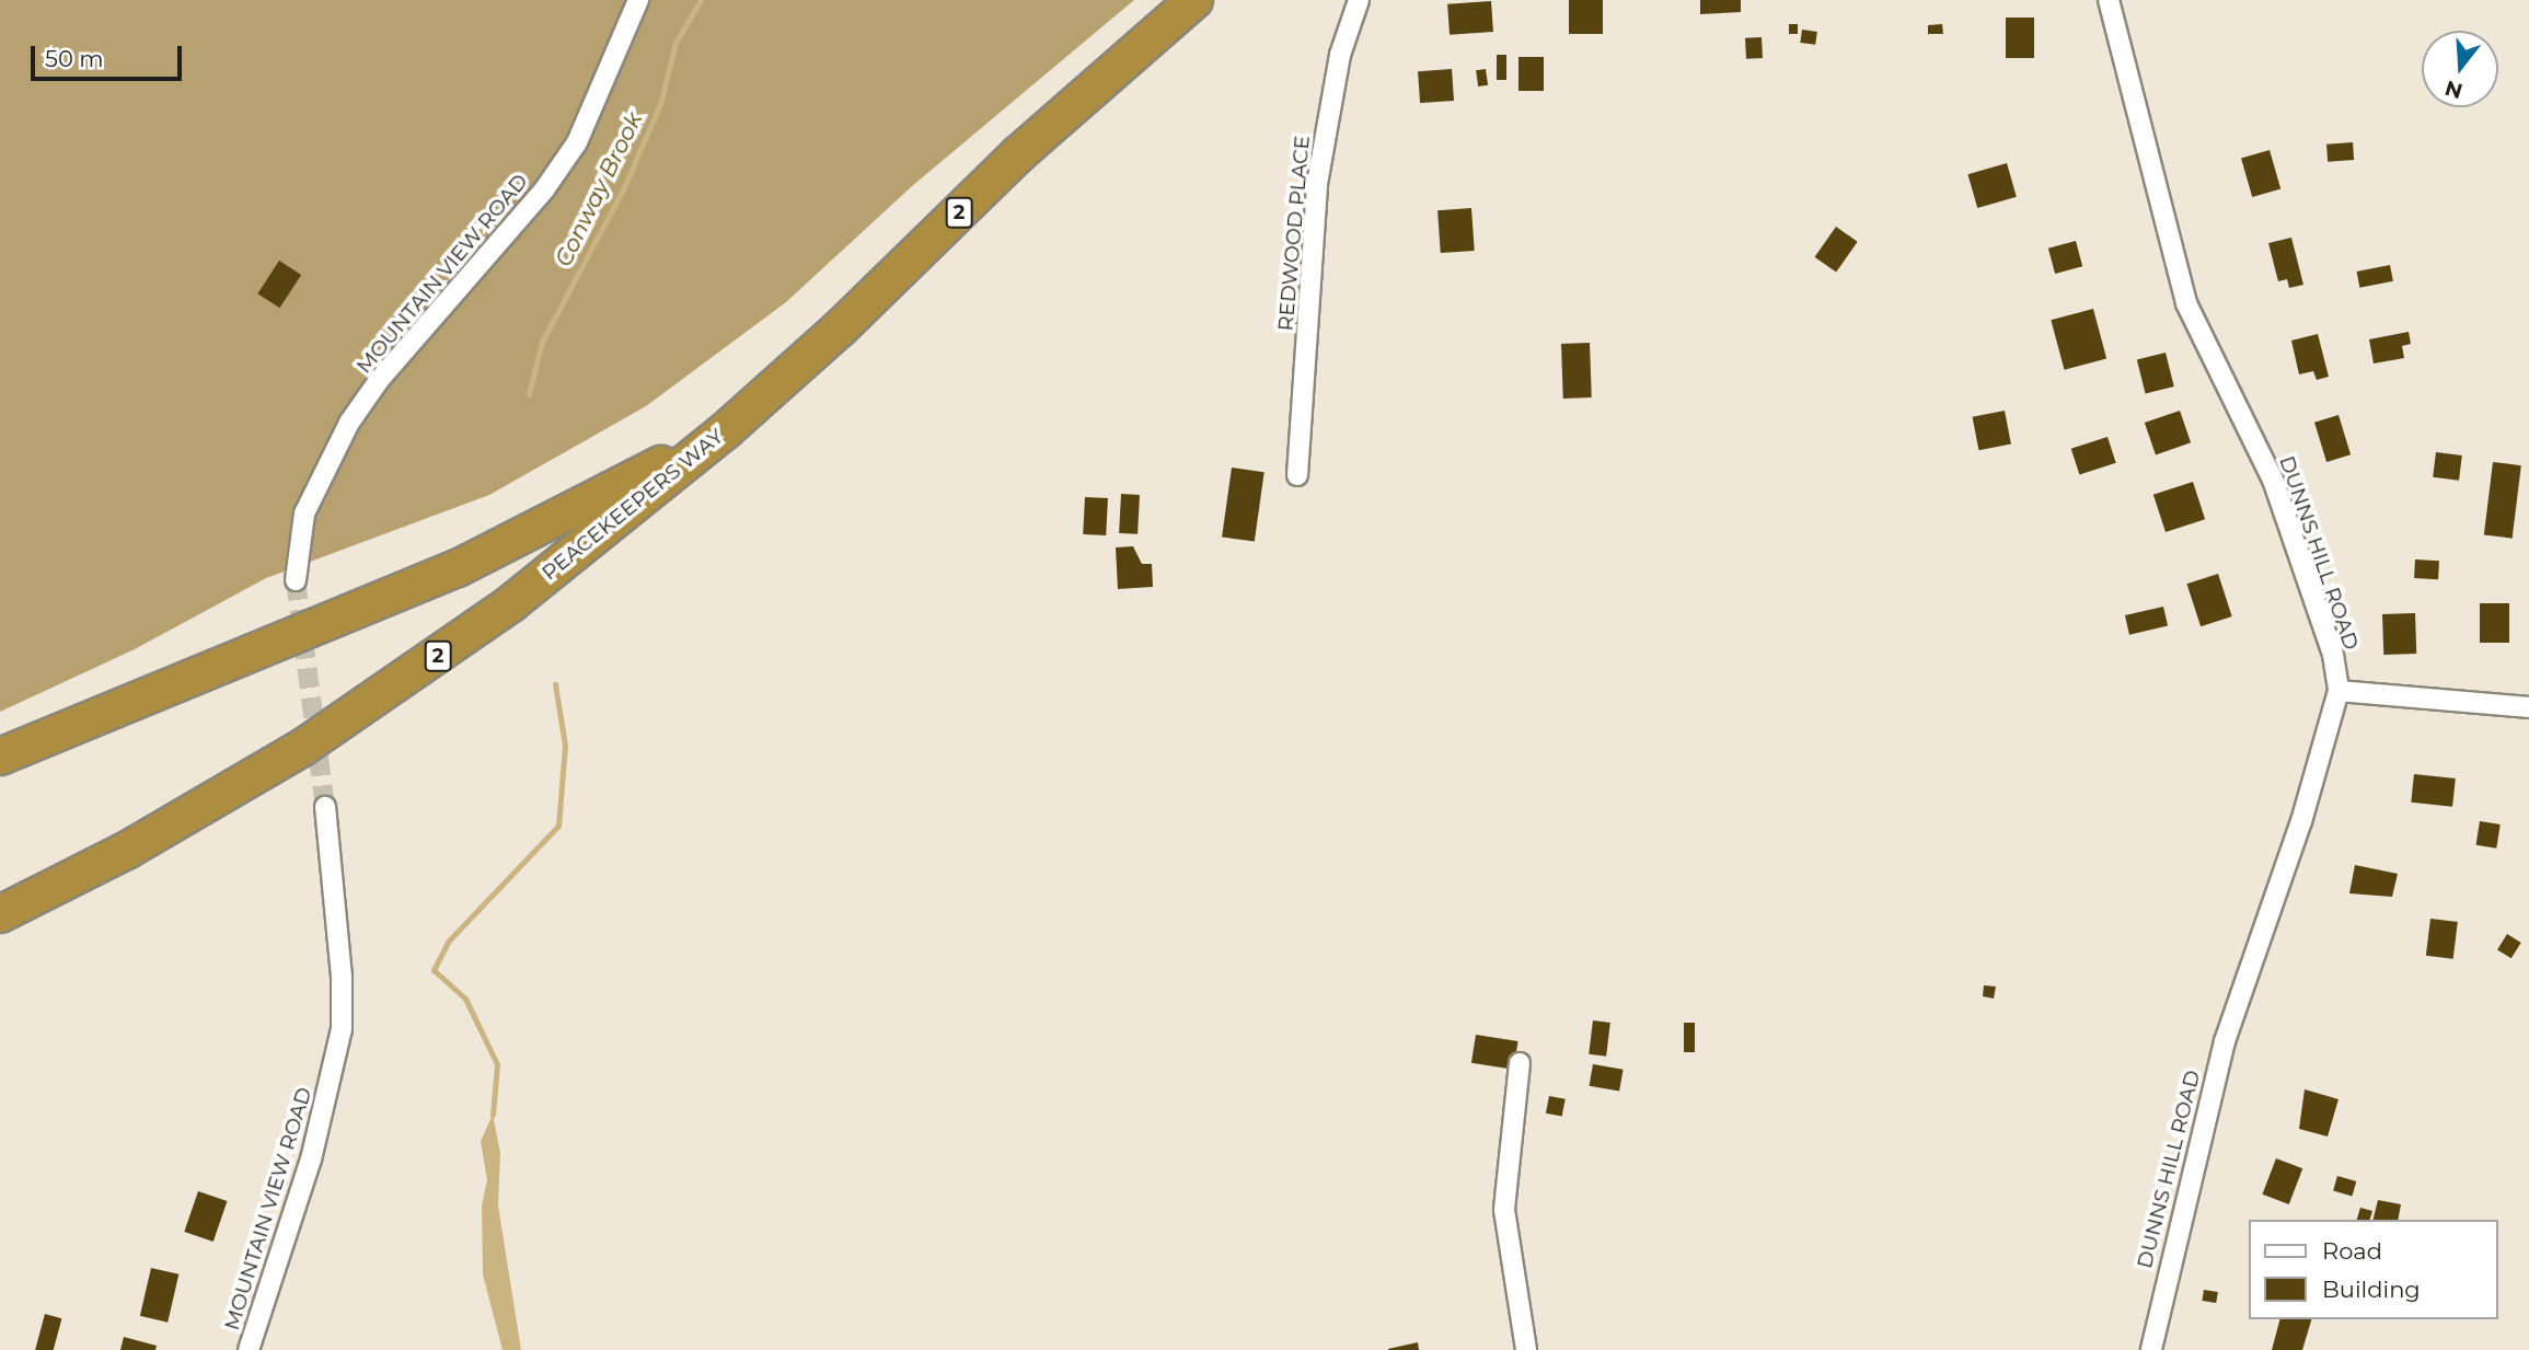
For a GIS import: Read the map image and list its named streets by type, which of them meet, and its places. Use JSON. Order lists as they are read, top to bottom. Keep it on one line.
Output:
{"streets":{"highway":["2","PEACEKEEPERS WAY"],"street":["REDWOOD PLACE","MOUNTAIN VIEW ROAD","DUNNS HILL ROAD"]},"water":["Conway Brook"],"legend":["Road","Building"],"scale_bar":"50 m","north":"bottom"}
